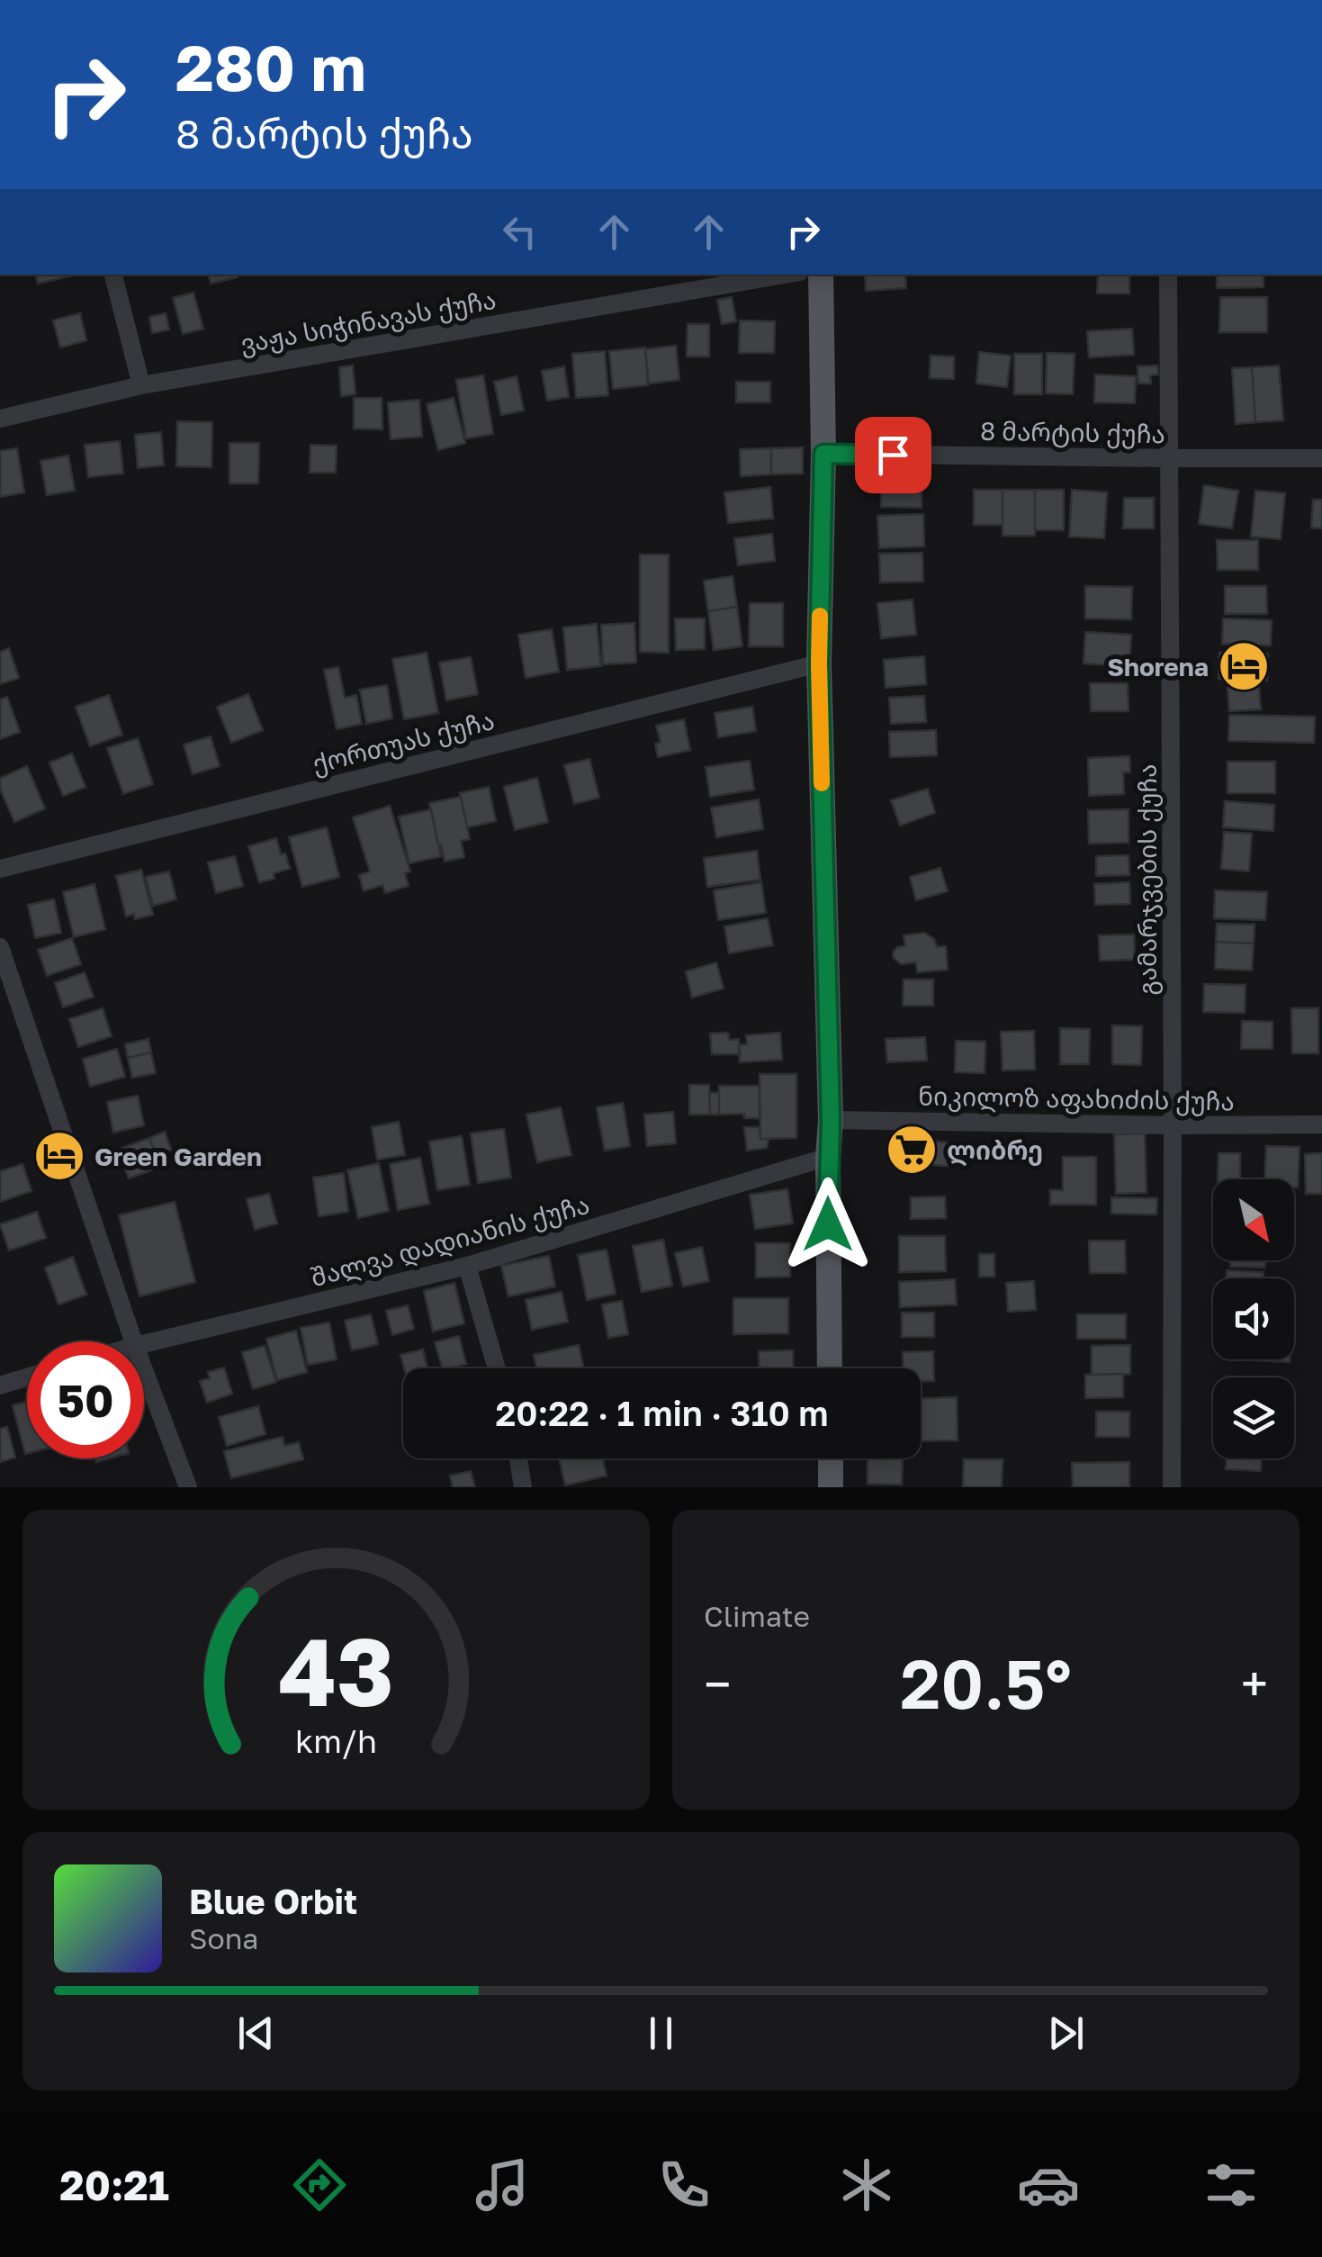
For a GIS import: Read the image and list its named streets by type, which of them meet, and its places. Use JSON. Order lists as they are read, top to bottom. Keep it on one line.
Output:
{"streets":{"street":["ვაჟა სიჭინავას ქუჩა","8 მარტის ქუჩა","ქორთუას ქუჩა","გამარჯვების ქუჩა","ნიკილოზ აფახიძის ქუჩა","შალვა დადიანის ქუჩა"]},"crossings":[["8 მარტის ქუჩა","გამარჯვების ქუჩა"],["გამარჯვების ქუჩა","ნიკილოზ აფახიძის ქუჩა"]],"places":{"hotel":["Shorena","Green Garden"],"supermarket":["ლიბრე"]},"north":"bottom right","page":{"turn":["280 m","8 მარტის ქუჩა"],"limit":"50","trip":"20:22 · 1 min · 310 m","tile":"Climate","heat":["−","20.5°","+"],"song":["Blue Orbit","Sona"],"tabs":"20:21","gauge":["43","km/h"]}}
